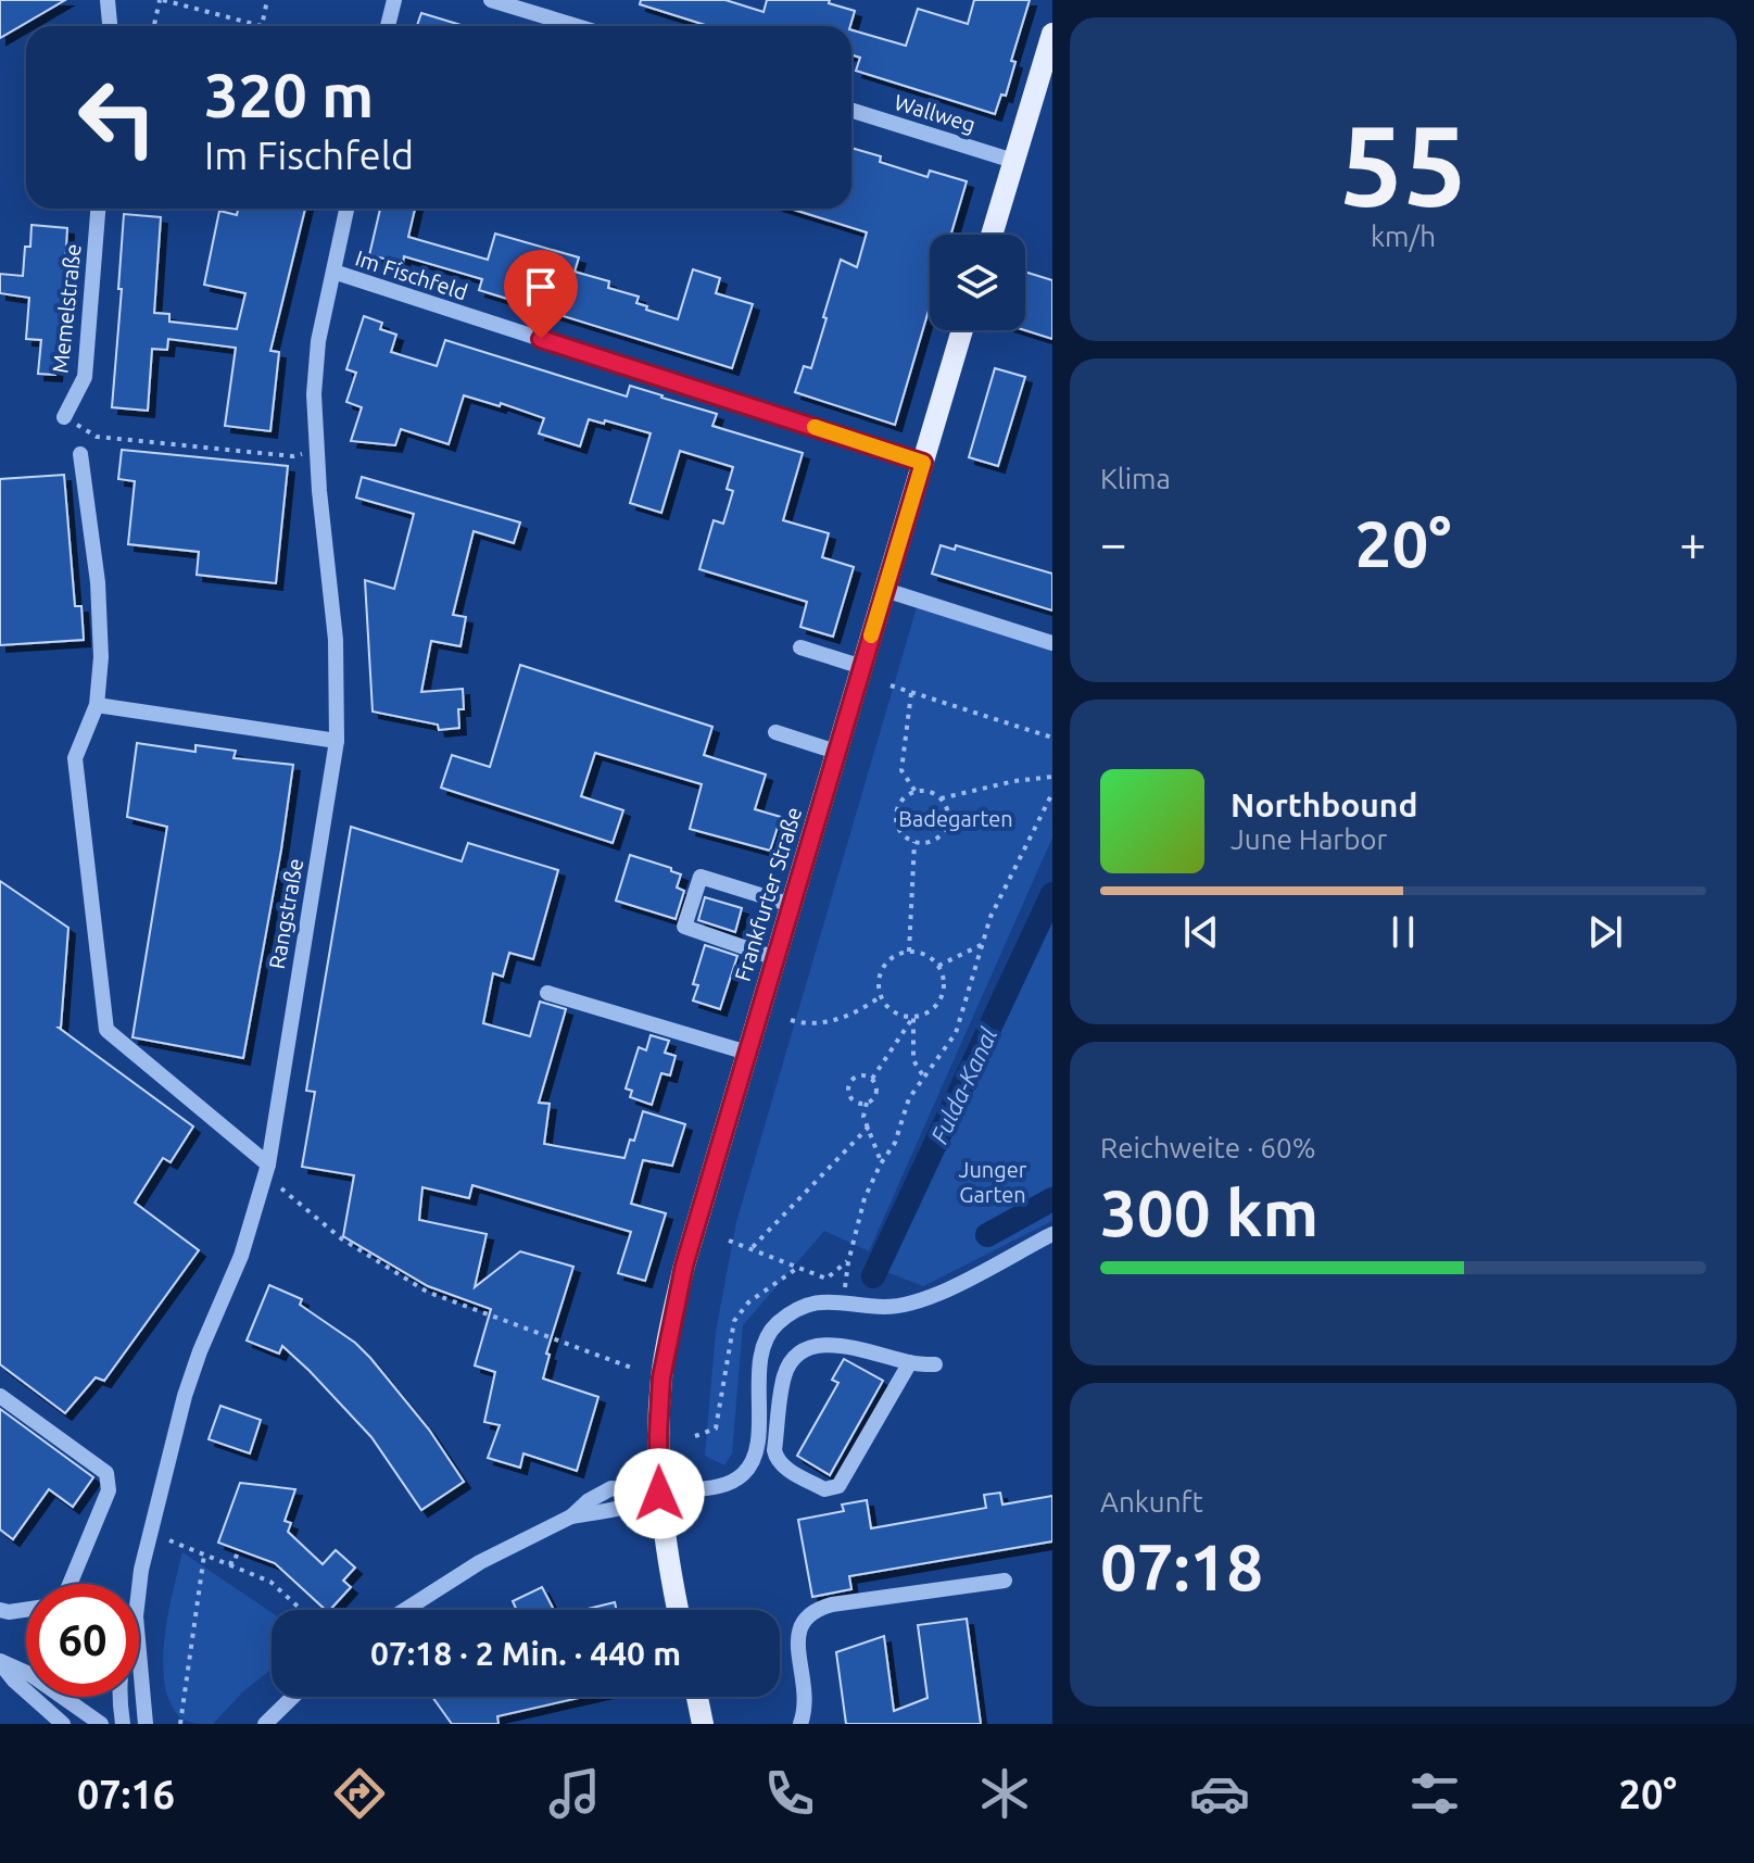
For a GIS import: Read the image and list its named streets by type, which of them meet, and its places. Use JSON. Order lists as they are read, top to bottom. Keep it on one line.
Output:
{"streets":{"main road":["Frankfurter Straße"],"street":["Wallweg","Im Fischfeld","Memelstraße","Rangstraße"]},"crossings":[["Im Fischfeld","Frankfurter Straße"],["Im Fischfeld","Rangstraße"]],"water":["Fulda-Kanal"],"parks":["Badegarten","Junger Garten"],"page":{"tile":[["55","km/h"],"Klima",["Reichweite · 60%","300 km"],["Ankunft","07:18"]],"turn":["320 m","Im Fischfeld"],"heat":["−","20°","+"],"song":["Northbound","June Harbor"],"limit":"60","trip":"07:18 · 2 Min. · 440 m","tabs":["07:16","20°"]}}
